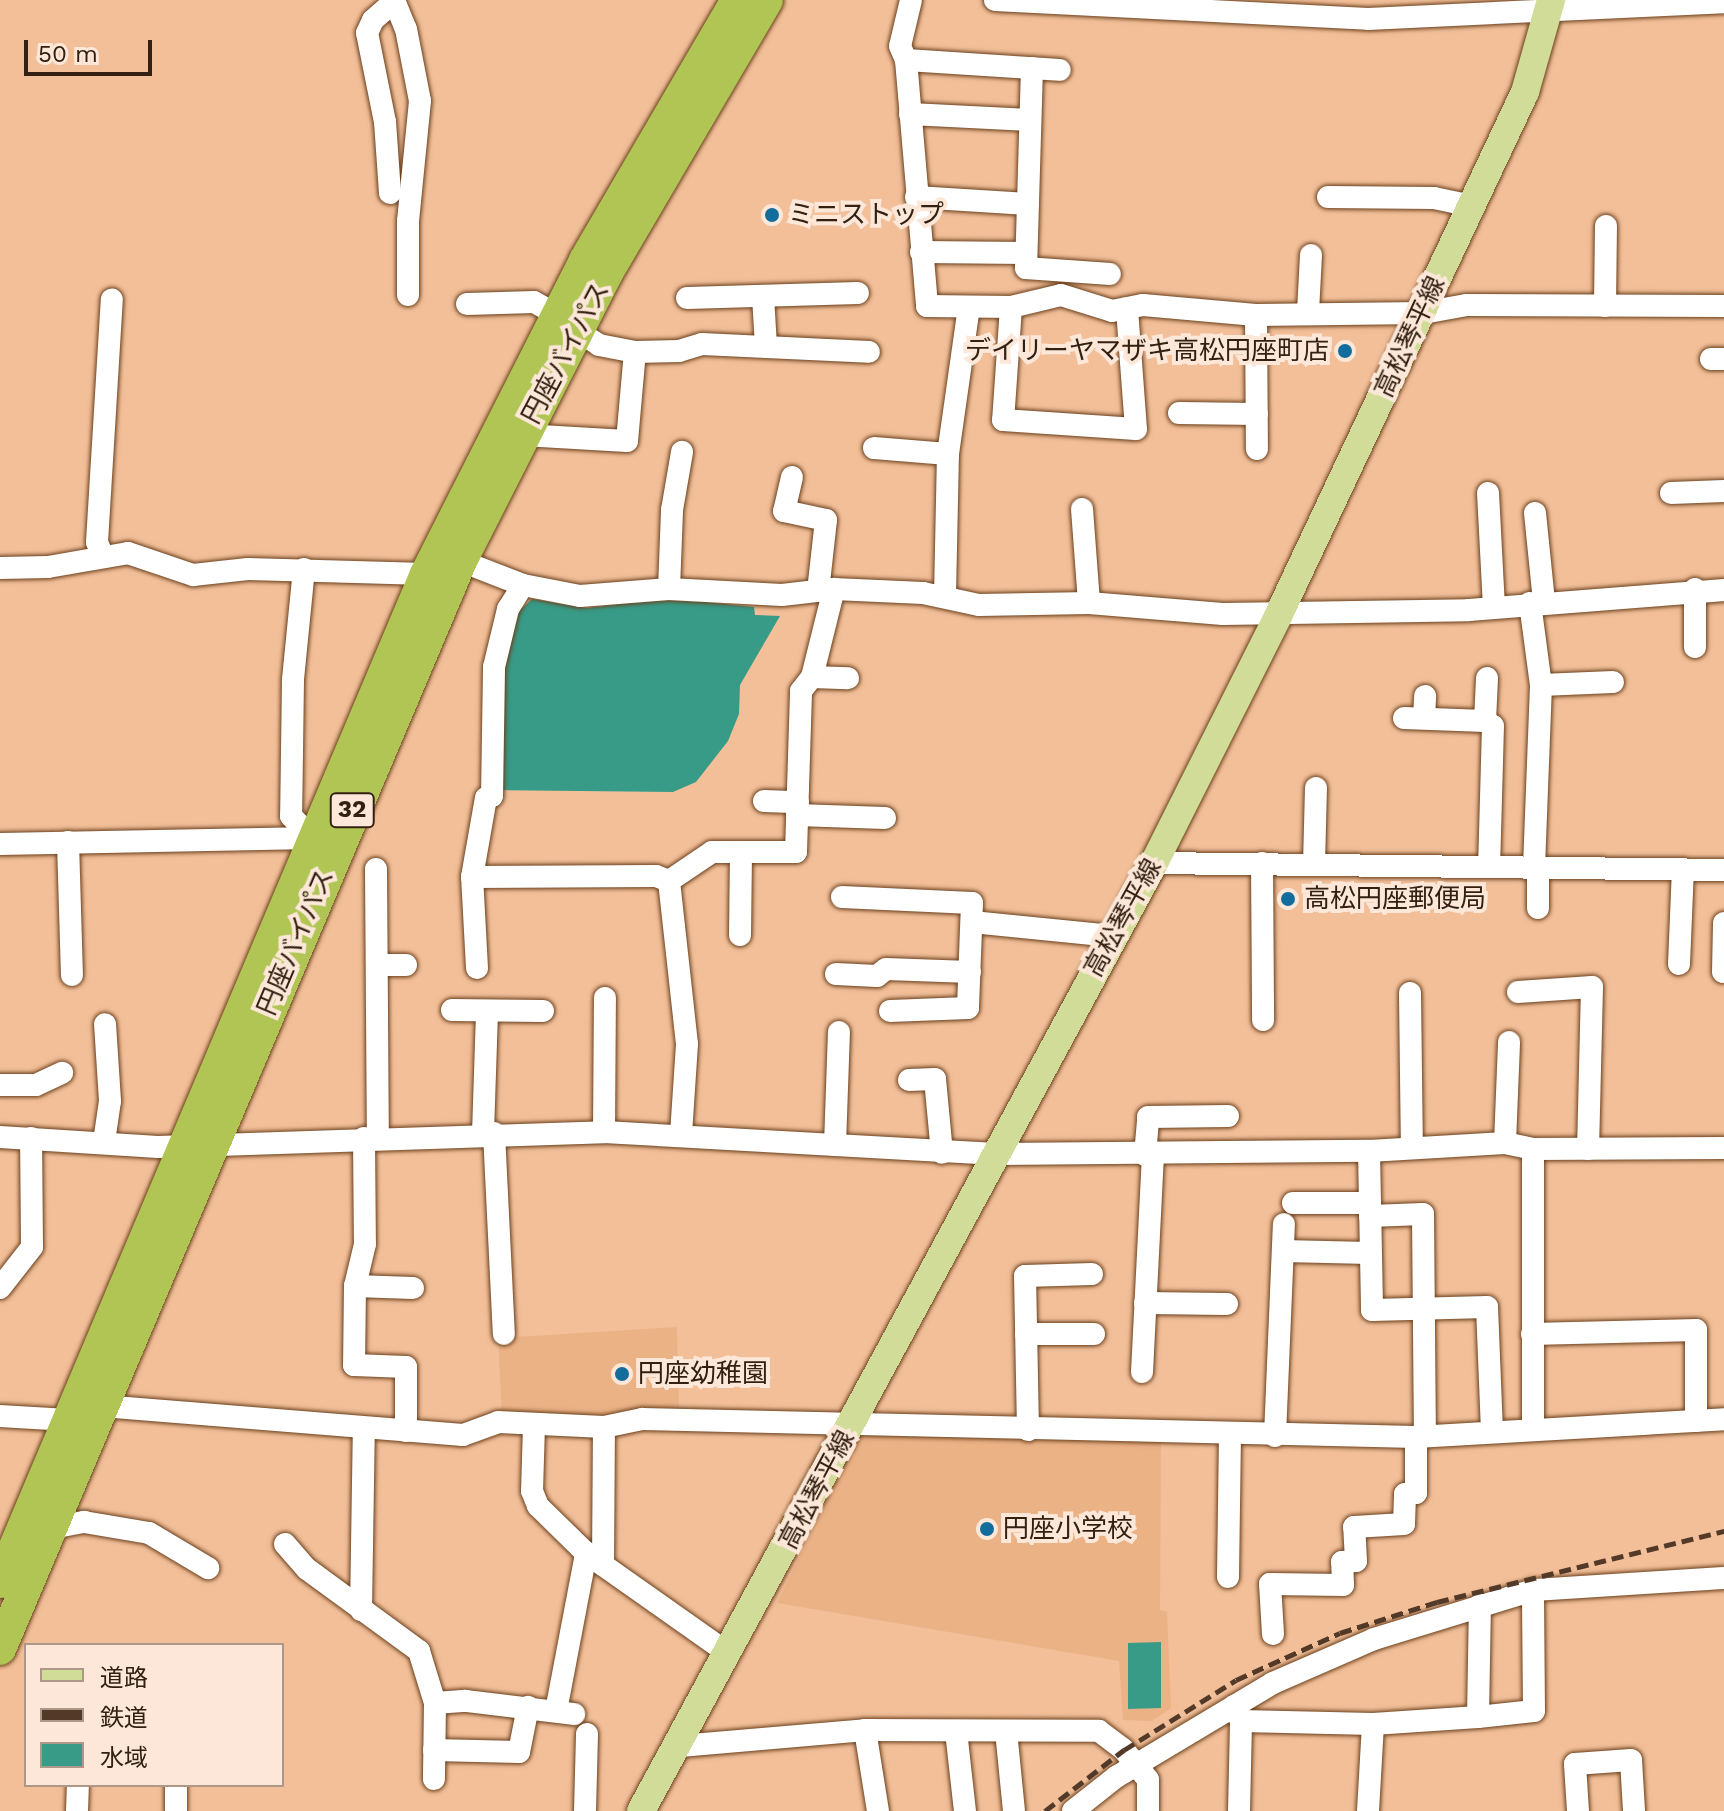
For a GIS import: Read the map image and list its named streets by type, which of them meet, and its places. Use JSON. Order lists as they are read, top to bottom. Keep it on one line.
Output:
{"streets":{"highway":["円座バイパス","32"],"main road":["高松琴平線"]},"places":["ミニストップ","デイリーヤマザキ高松円座町店","高松円座郵便局","円座幼稚園","円座小学校"],"legend":["道路","鉄道","水域"],"scale_bar":"50 m"}
